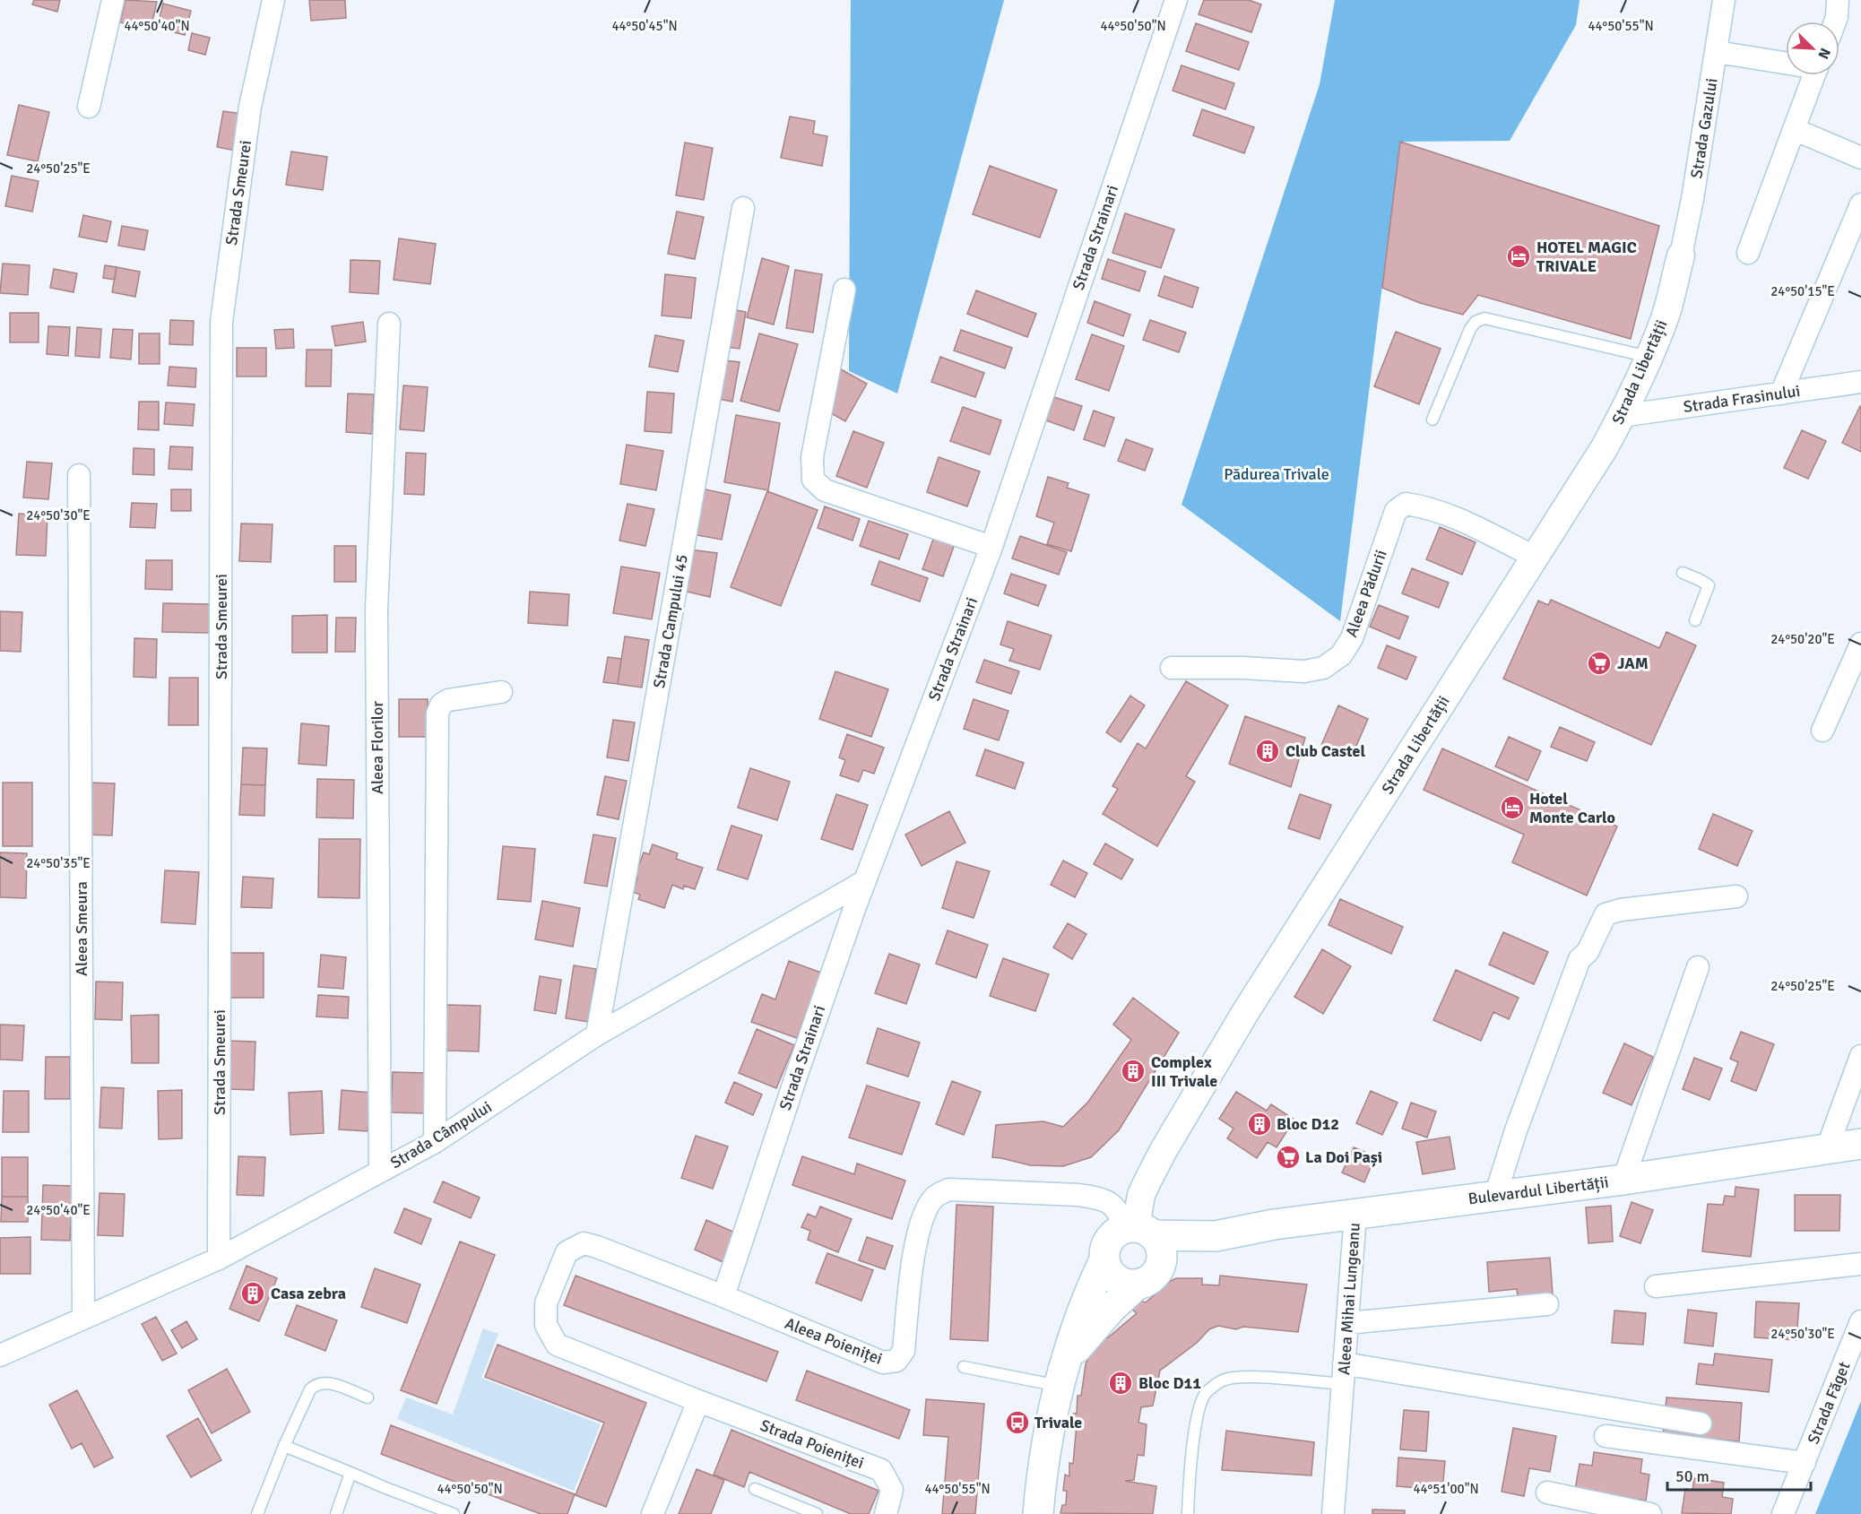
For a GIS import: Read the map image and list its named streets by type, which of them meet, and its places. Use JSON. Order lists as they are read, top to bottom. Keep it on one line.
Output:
{"streets":{"main road":["Bulevardul Libertății"],"street":["Strada Gazului","Strada Smeurei","Strada Strainari","Strada Libertății","Strada Frasinului","Aleea Pădurii","Strada Campului 45","Aleea Florilor","Aleea Smeura","Strada Câmpului","Aleea Mihai Lungeanu","Aleea Poieniței","Strada Făget","Strada Poieniței"]},"crossings":[["Strada Gazului","Strada Libertății"],["Strada Smeurei","Strada Câmpului"],["Strada Strainari","Strada Câmpului"],["Strada Strainari","Aleea Poieniței"],["Strada Libertății","Strada Frasinului"],["Strada Libertății","Aleea Pădurii"],["Strada Libertății","Bulevardul Libertății"],["Strada Libertății","Aleea Poieniței"],["Strada Campului 45","Strada Câmpului"],["Aleea Florilor","Strada Câmpului"],["Aleea Smeura","Strada Câmpului"],["Bulevardul Libertății","Aleea Mihai Lungeanu"],["Bulevardul Libertății","Aleea Poieniței"],["Aleea Poieniței","Strada Poieniței"]],"parks":["Pădurea Trivale"],"places":{"hotel":["HOTEL MAGIC TRIVALE","Hotel Monte Carlo"],"supermarket":["JAM","La Doi Pași"],"building":["Club Castel","Complex III Trivale","Bloc D12","Casa zebra","Bloc D11"],"bus stop":["Trivale"]},"scale_bar":"50 m","north":"bottom right","coordinates":["44°50'40\"N","44°50'45\"N","44°50'50\"N","44°50'55\"N","24°50'25\"E","24°50'15\"E","24°50'30\"E","24°50'20\"E","24°50'35\"E","24°50'40\"E","44°51'00\"N"]}
